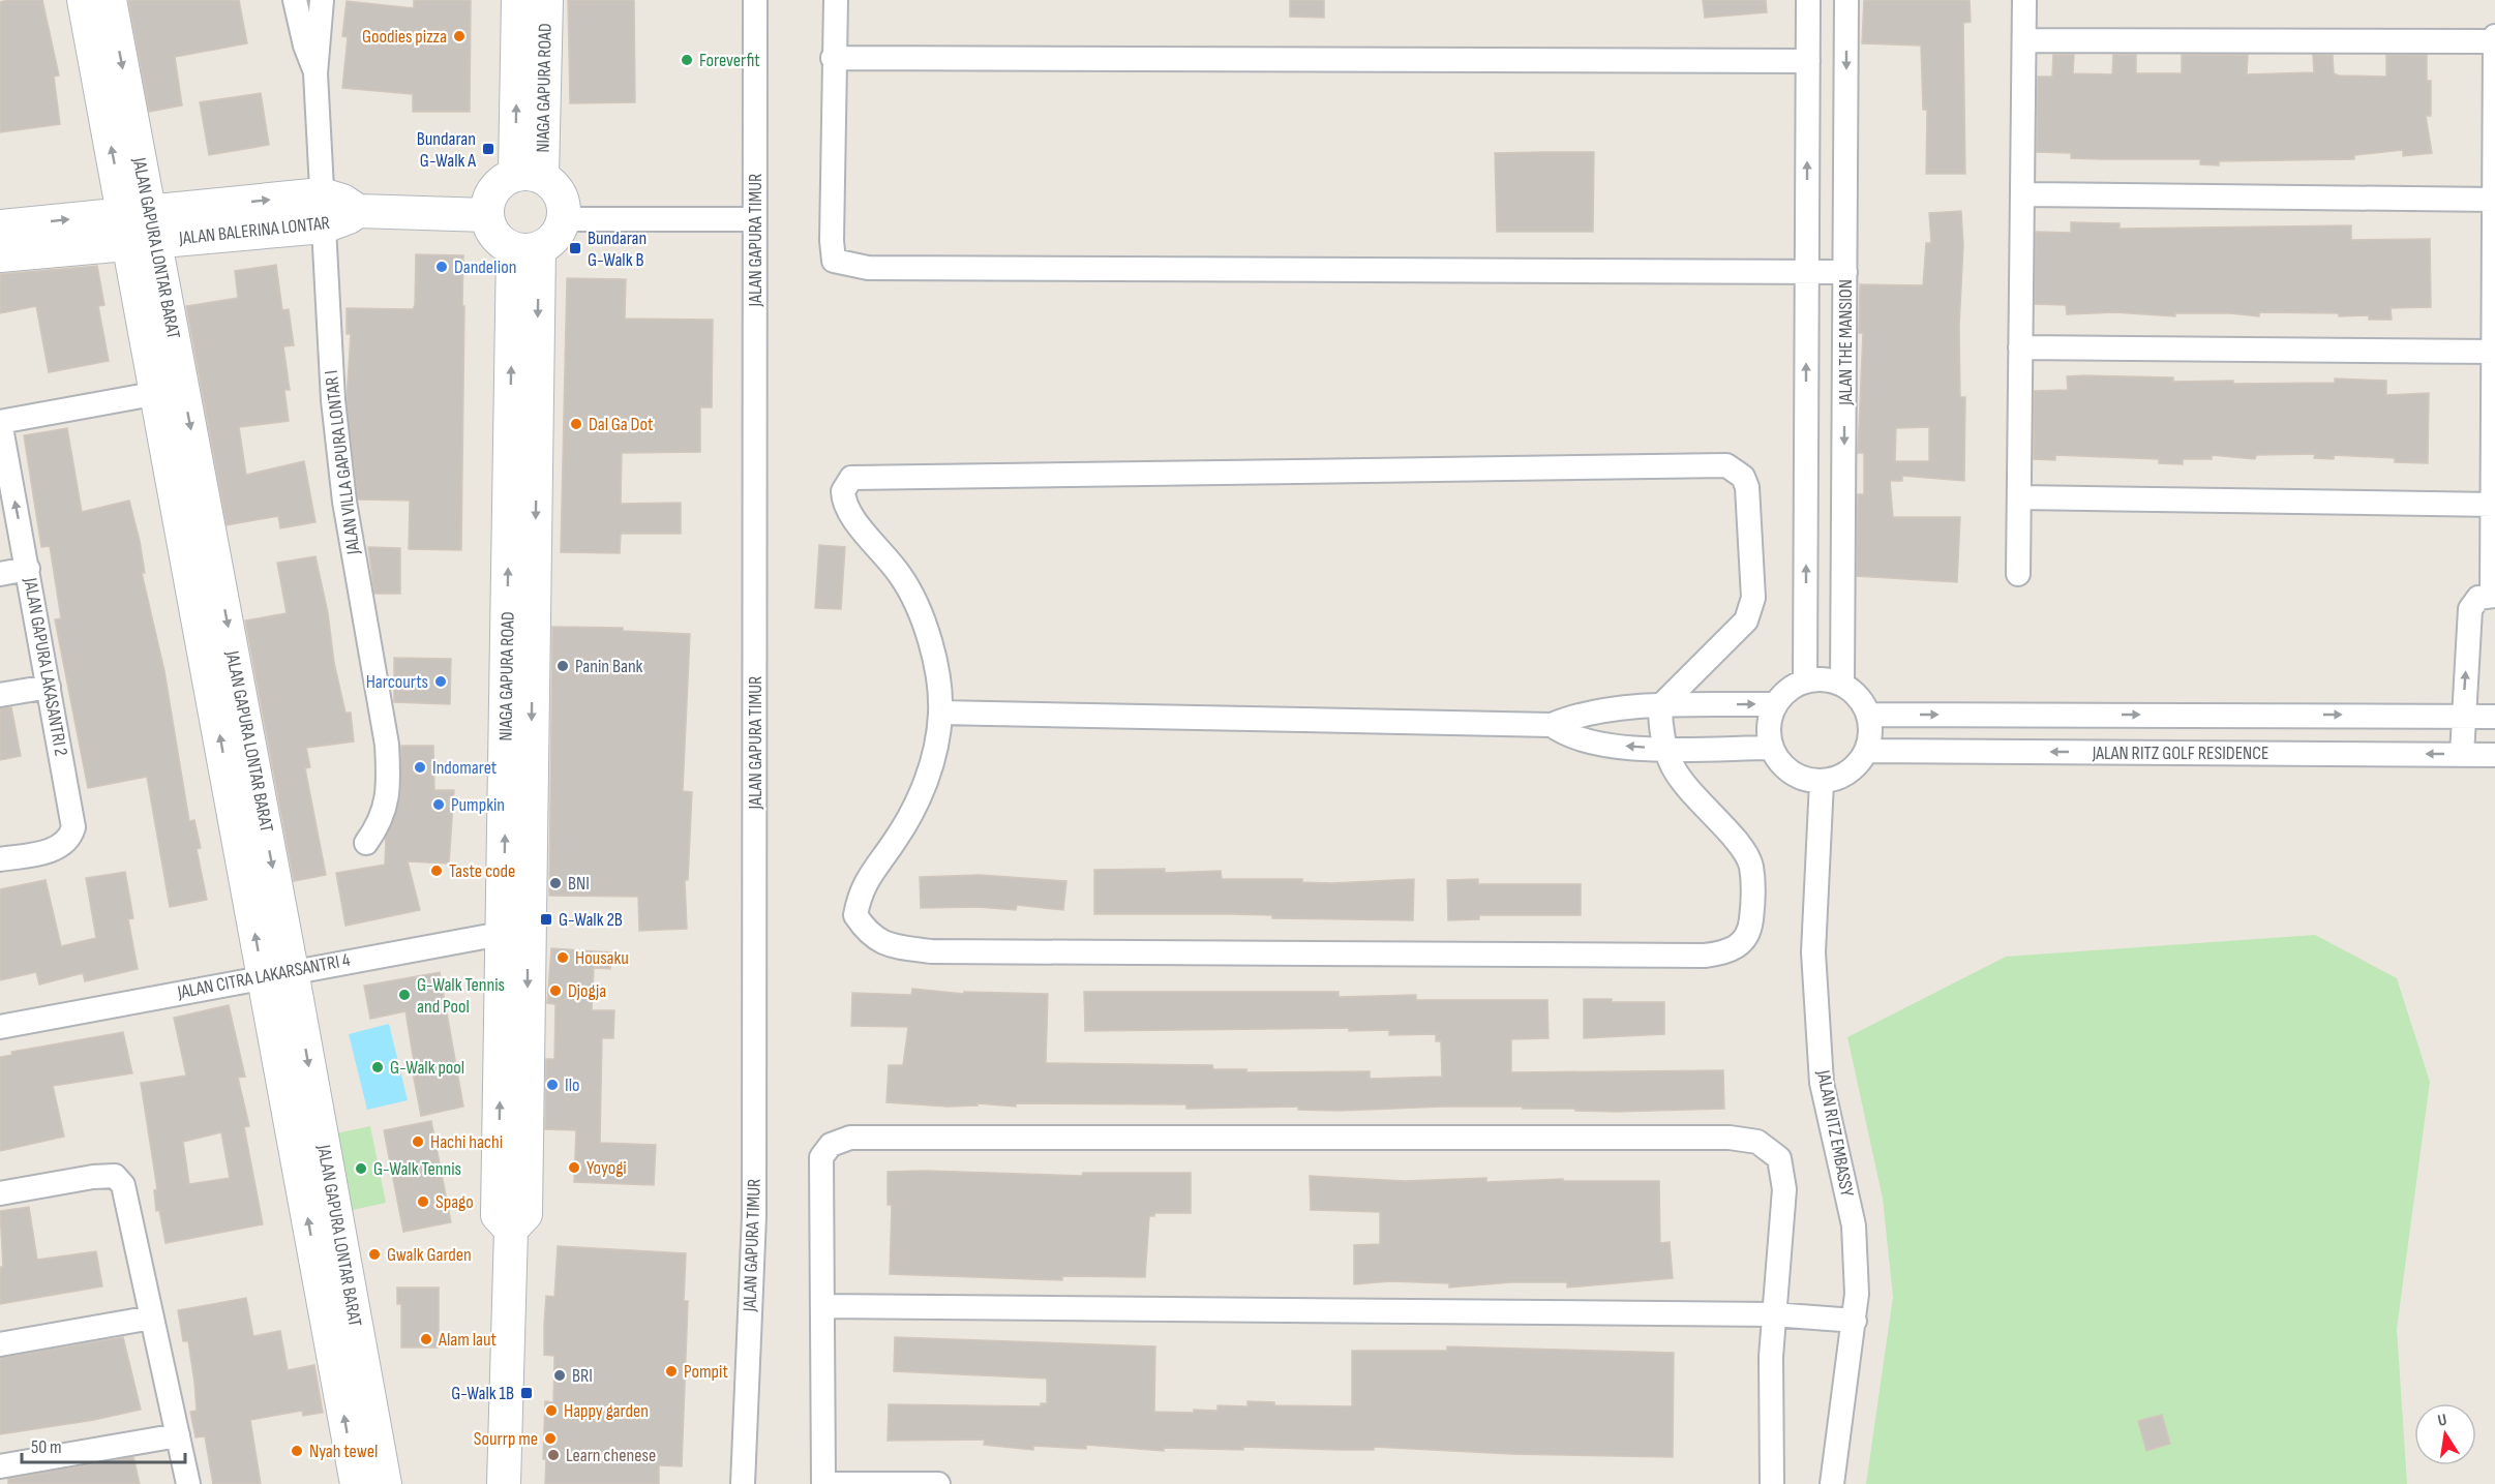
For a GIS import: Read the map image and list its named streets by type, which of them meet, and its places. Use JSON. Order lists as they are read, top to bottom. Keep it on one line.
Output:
{"streets":{"street":["NIAGA GAPURA ROAD","JALAN BALERINA LONTAR","JALAN GAPURA TIMUR","JALAN GAPURA LONTAR BARAT","JALAN THE MANSION","JALAN VILLA GAPURA LONTAR I","JALAN GAPURA LAKASANTRI 2","JALAN RITZ GOLF RESIDENCE","JALAN CITRA LAKARSANTRI 4","JALAN RITZ EMBASSY"]},"crossings":[["NIAGA GAPURA ROAD","JALAN BALERINA LONTAR"],["NIAGA GAPURA ROAD","JALAN CITRA LAKARSANTRI 4"],["JALAN BALERINA LONTAR","JALAN GAPURA LONTAR BARAT"],["JALAN BALERINA LONTAR","JALAN VILLA GAPURA LONTAR I"],["JALAN GAPURA LONTAR BARAT","JALAN CITRA LAKARSANTRI 4"],["JALAN THE MANSION","JALAN RITZ GOLF RESIDENCE"],["JALAN THE MANSION","JALAN RITZ EMBASSY"],["JALAN RITZ GOLF RESIDENCE","JALAN RITZ EMBASSY"]],"places":{"other":["Goodies pizza","Foreverfit","Dandelion","Dal Ga Dot","Panin Bank","Harcourts","Indomaret","Pumpkin","Taste code","BNI","Housaku","Djogja","G-Walk Tennis and Pool","G-Walk pool","Ilo","Hachi hachi","Yoyogi","G-Walk Tennis","Spago","Gwalk Garden","Alam laut","Pompit","BRI","Happy garden","Sourrp me","Nyah tewel","Learn chenese"],"transit":["Bundaran G-Walk A","Bundaran G-Walk B","G-Walk 2B","G-Walk 1B"]},"scale_bar":"50 m","north":"top"}
